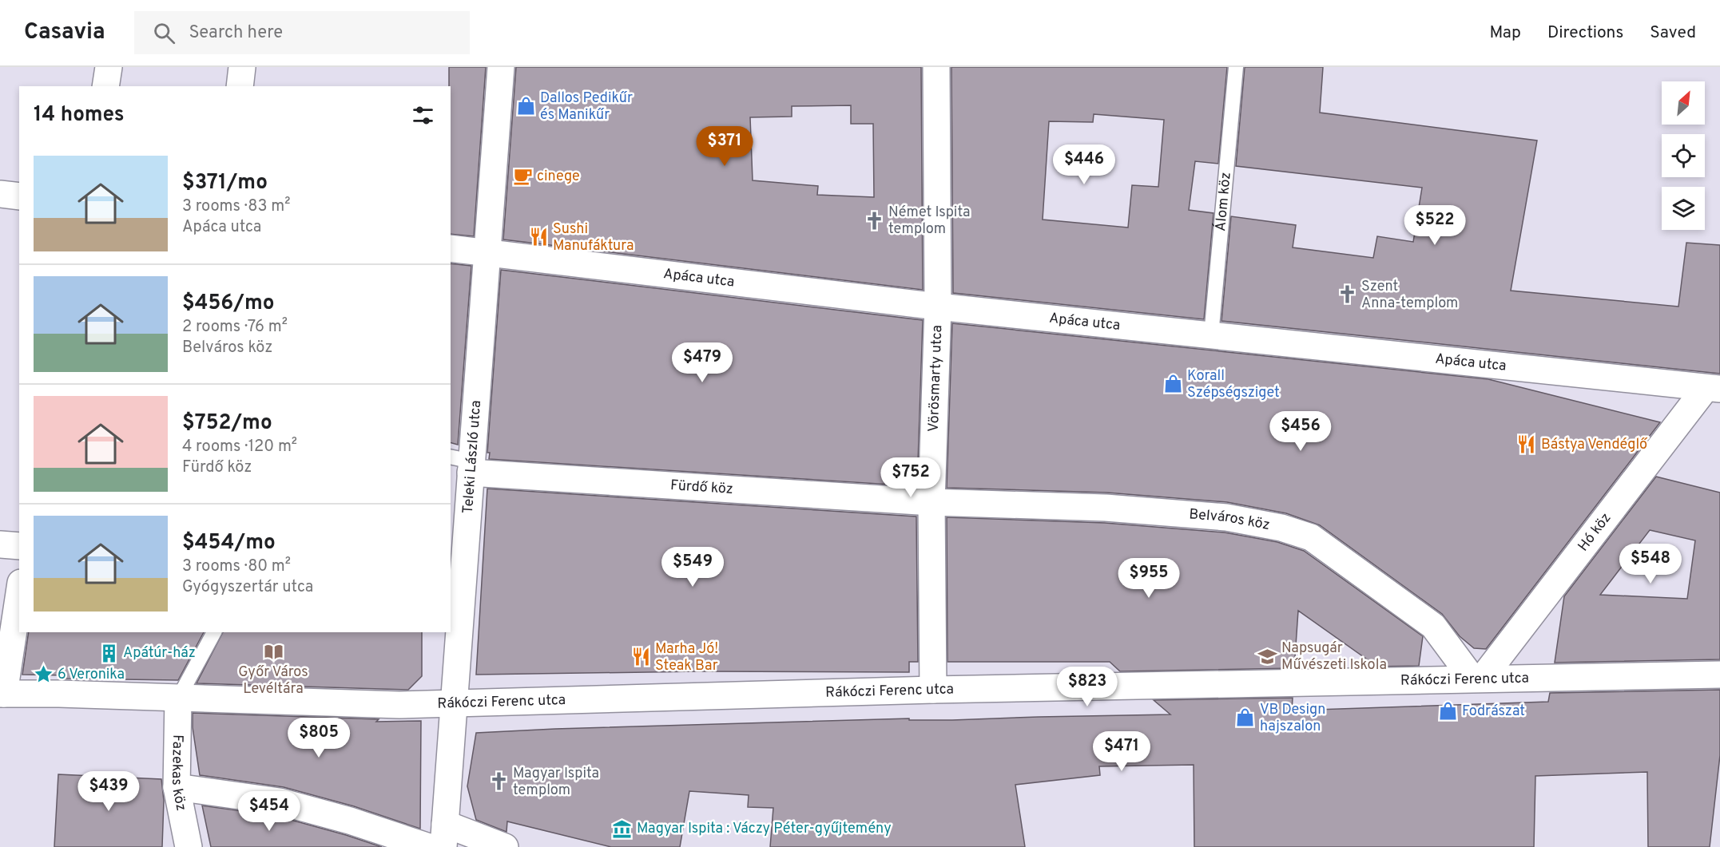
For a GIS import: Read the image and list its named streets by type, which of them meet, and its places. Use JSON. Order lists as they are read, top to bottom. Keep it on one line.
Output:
{"streets":{"street":["Apáca utca","Vörösmarty utca","Teleki László utca","Fürdő köz","Belváros köz","Hó köz","Rákóczi Ferenc utca","Fazekas köz"],"lane":["Álom köz"]},"crossings":[["Álom köz","Apáca utca"],["Apáca utca","Vörösmarty utca"],["Apáca utca","Teleki László utca"],["Apáca utca","Hó köz"],["Vörösmarty utca","Fürdő köz"],["Vörösmarty utca","Belváros köz"],["Vörösmarty utca","Rákóczi Ferenc utca"],["Teleki László utca","Fürdő köz"],["Teleki László utca","Rákóczi Ferenc utca"],["Fürdő köz","Belváros köz"],["Belváros köz","Hó köz"],["Belváros köz","Rákóczi Ferenc utca"],["Hó köz","Rákóczi Ferenc utca"],["Rákóczi Ferenc utca","Fazekas köz"]],"places":{"shop":["Dallos Pedikűr és Manikűr","Korall Szépségsziget","Fodrászat","VB Design hajszalon"],"cafe":["cinege"],"church":["Német Ispita templom","Szent Anna-templom","Magyar Ispita templom"],"restaurant":["Sushi Manufáktura","Bástya Vendéglő","Marha Jó! Steak Bar"],"library":["Győr Város Levéltára"],"building":["Apátúr-ház"],"school or university":["Napsugár Művészeti Iskola"],"place":["6 Veronika"],"museum":["Magyar Ispita : Váczy Péter-gyűjtemény"]},"north":"top right","page":{"header":"Casavia","search":"Search here","nav":["Map","Directions","Saved"],"heading":"14 homes","price":["$371","$446","$522","$479","$456","$752","$548","$549","$955","$823","$805","$471","$439","$454"],"list":[{"name":"$371/mo","note":"3 rooms · 83 m² · Apáca utca"},{"name":"$456/mo","note":"2 rooms · 76 m² · Belváros köz"},{"name":"$752/mo","note":"4 rooms · 120 m² · Fürdő köz"},{"name":"$454/mo","note":"3 rooms · 80 m² · Gyógyszertár utca"}]}}
